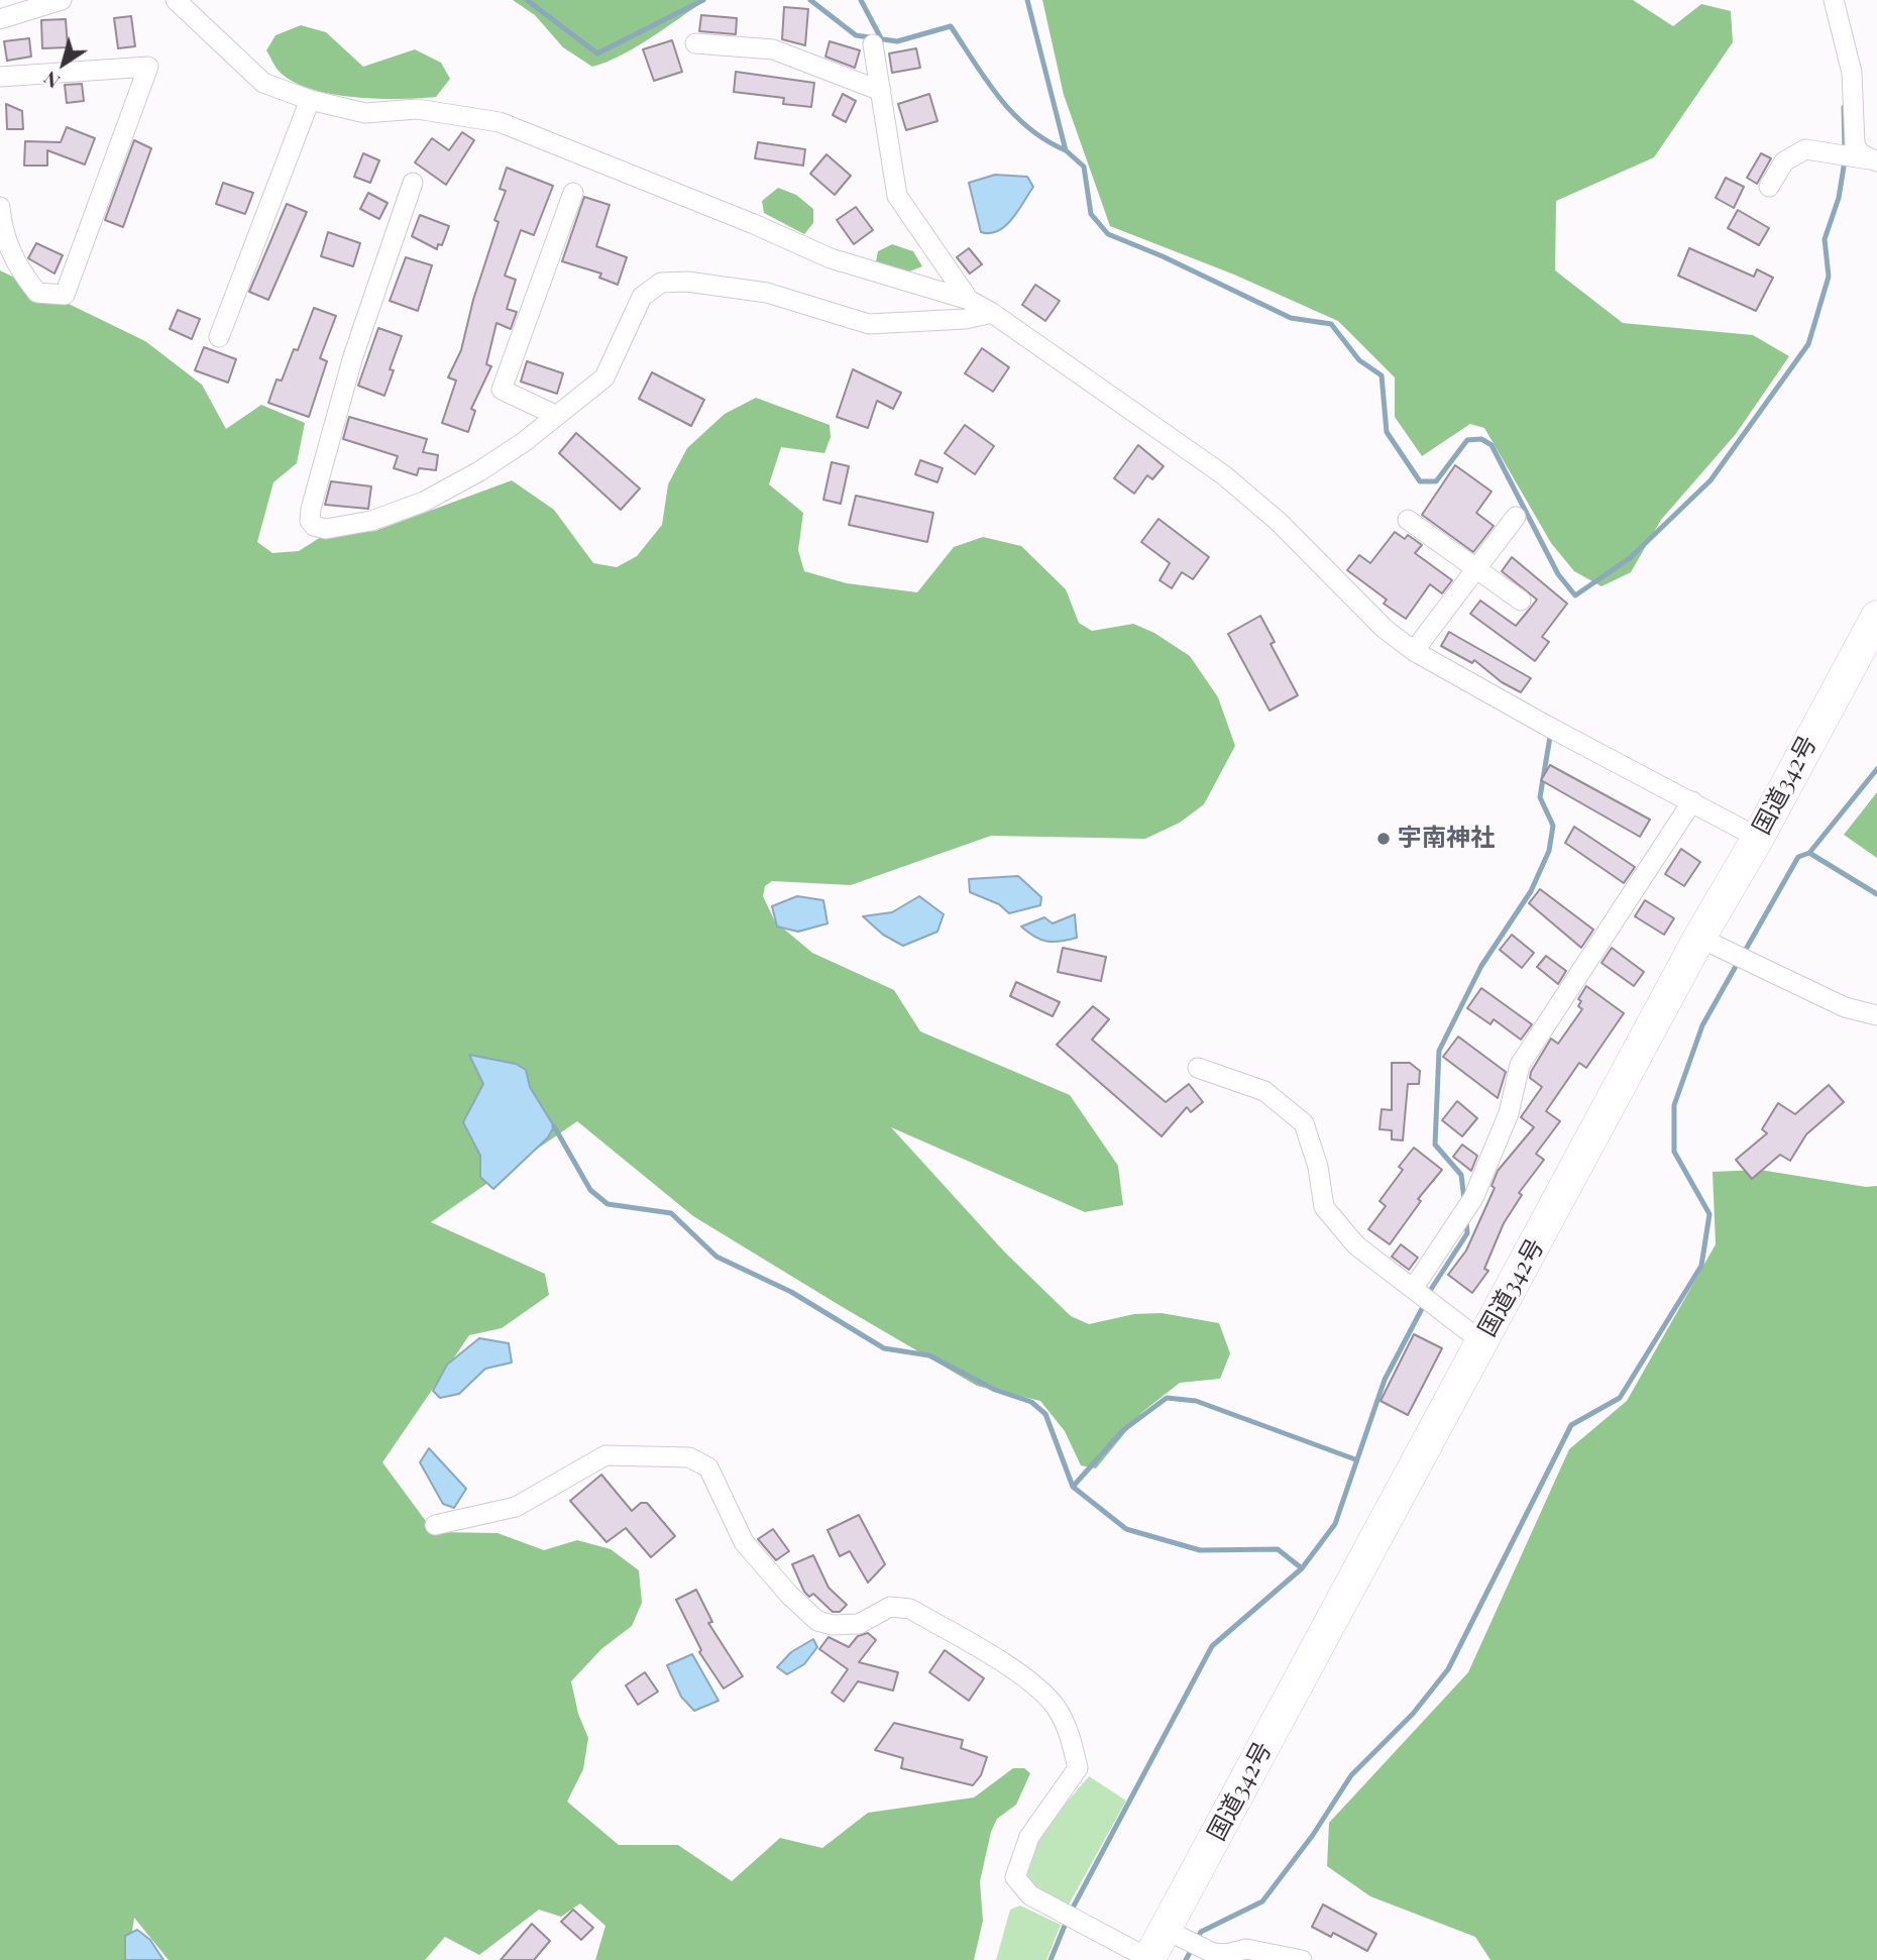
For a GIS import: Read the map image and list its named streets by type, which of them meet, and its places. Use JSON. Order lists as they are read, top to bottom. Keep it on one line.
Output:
{"streets":{"highway":["国道342号"]},"places":["宇南神社"],"north":"bottom left"}
